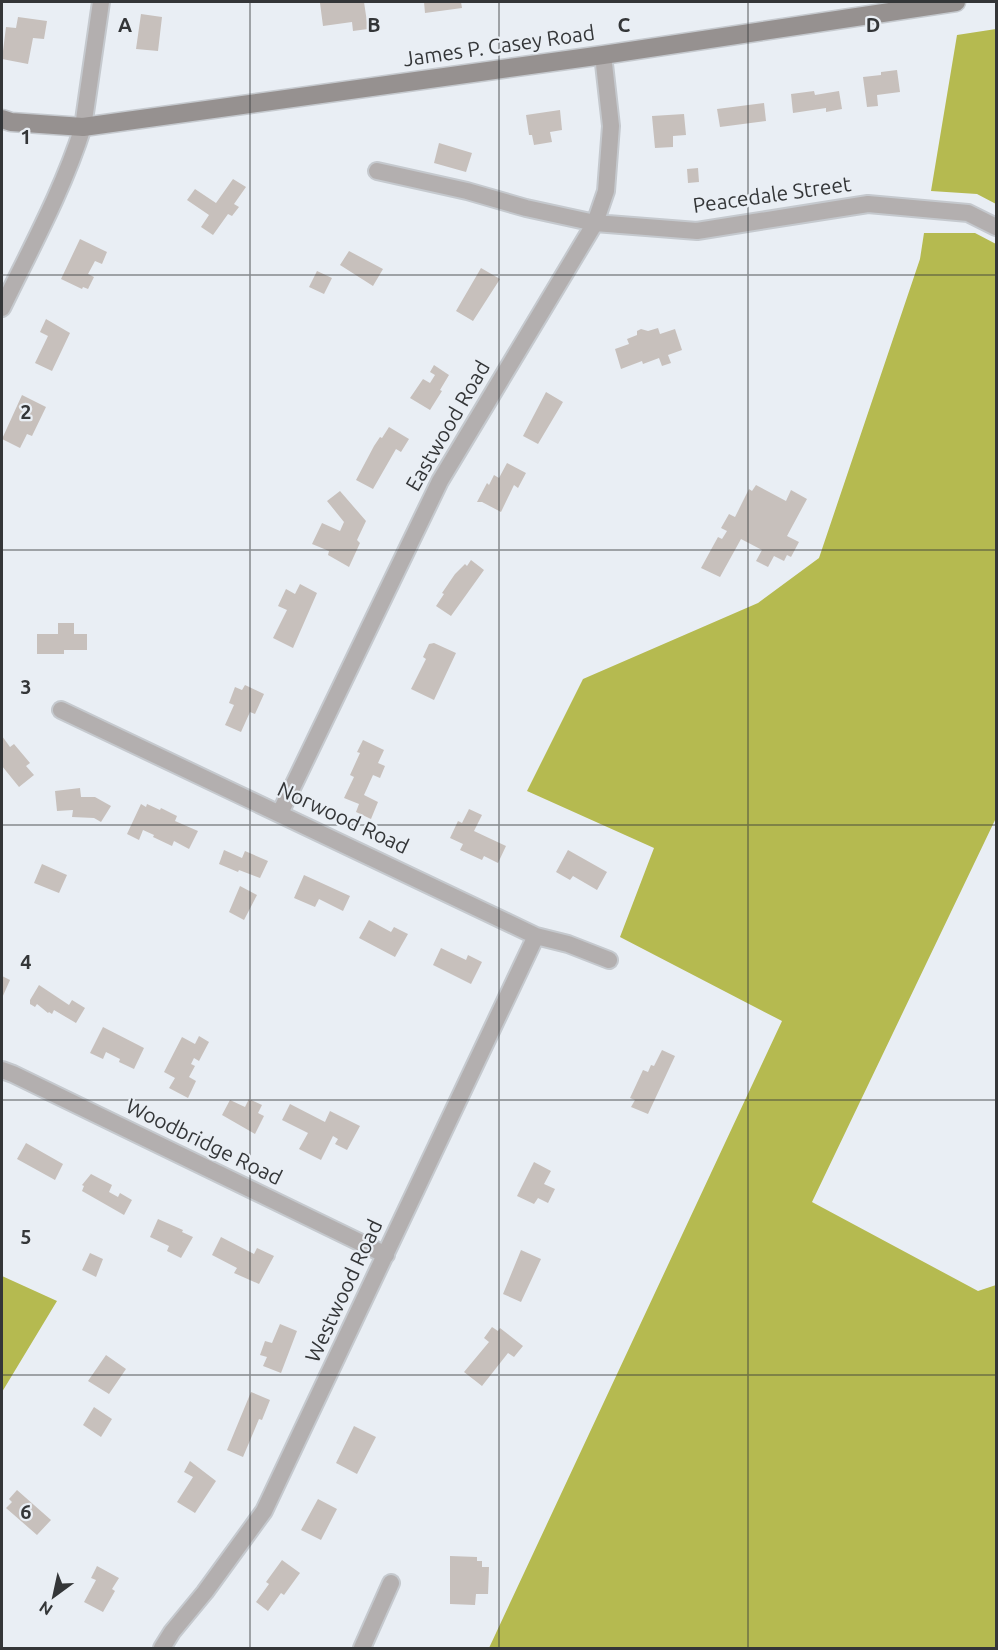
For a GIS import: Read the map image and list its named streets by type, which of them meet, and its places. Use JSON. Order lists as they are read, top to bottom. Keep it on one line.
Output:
{"streets":{"main road":["James P. Casey Road"],"street":["Peacedale Street","Eastwood Road","Norwood Road","Woodbridge Road","Westwood Road"]},"crossings":[["James P. Casey Road","Eastwood Road"],["Peacedale Street","Eastwood Road"],["Eastwood Road","Norwood Road"],["Norwood Road","Westwood Road"],["Woodbridge Road","Westwood Road"]],"north":"bottom left","grid":{"columns":["A","B","C","D"],"rows":["1","2","3","4","5","6"]}}
